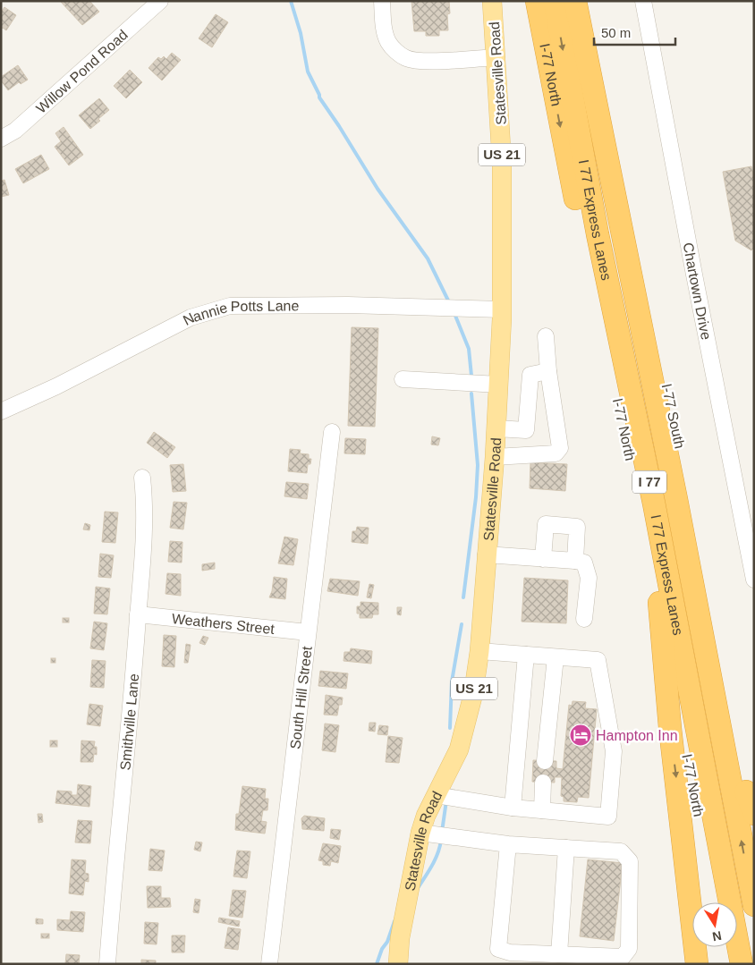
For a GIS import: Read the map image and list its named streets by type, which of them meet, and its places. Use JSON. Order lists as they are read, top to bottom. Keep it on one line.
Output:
{"streets":{"highway":["I-77 North","I 77 Express Lanes","I-77 South","I 77"],"main road":["Statesville Road","US 21"],"street":["Willow Pond Road","Chartown Drive","Nannie Potts Lane","Weathers Street","South Hill Street","Smithville Lane"]},"crossings":[["Statesville Road","Nannie Potts Lane"],["Weathers Street","South Hill Street"],["Weathers Street","Smithville Lane"]],"one_way":["I-77 North"],"places":{"hotel":["Hampton Inn"]},"scale_bar":"50 m","north":"bottom"}
